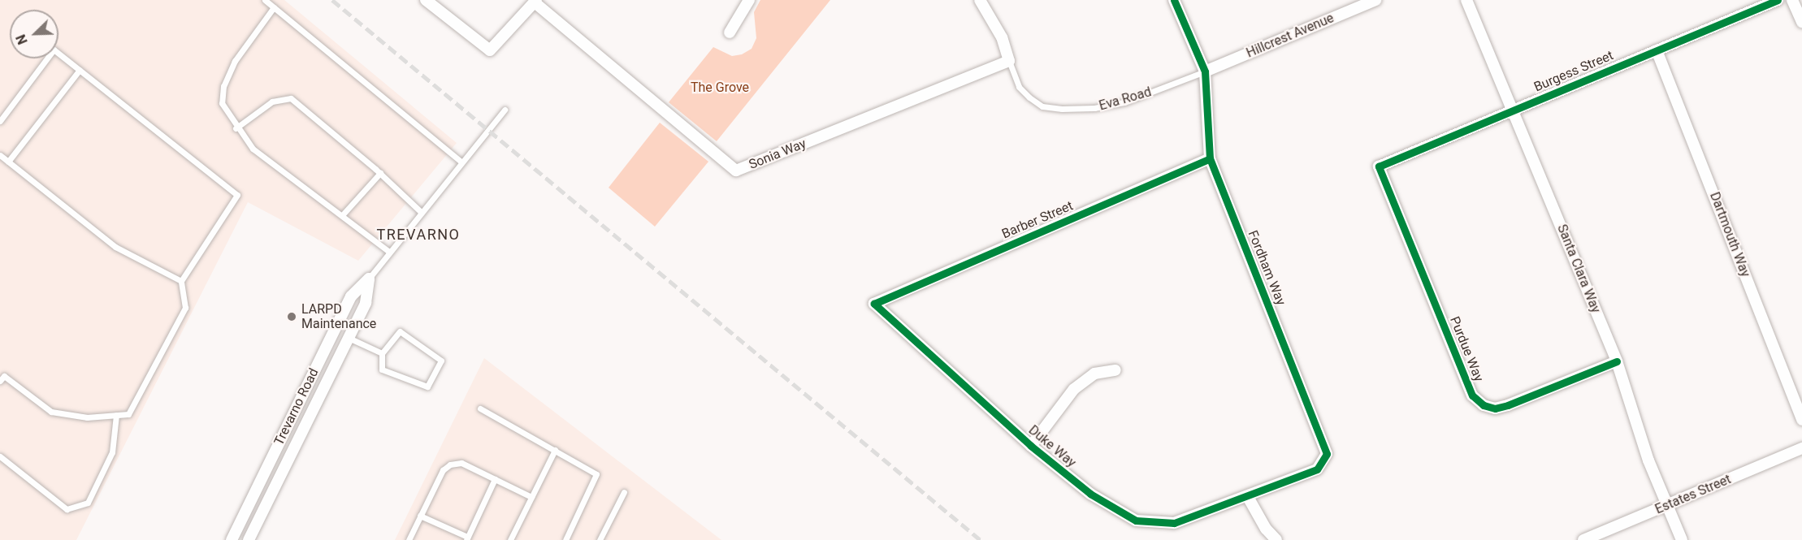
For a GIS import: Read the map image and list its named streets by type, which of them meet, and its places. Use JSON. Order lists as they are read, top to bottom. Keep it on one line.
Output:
{"streets":{"street":["Hillcrest Avenue","Burgess Street","Sonia Way","Barber Street","Dartmouth Way","Fordham Way","Santa Clara Way","Purdue Way","Trevarno Road","Duke Way","Estates Street"],"lane":["Eva Road"]},"crossings":[["Hillcrest Avenue","Eva Road"],["Hillcrest Avenue","Fordham Way"],["Burgess Street","Dartmouth Way"],["Burgess Street","Santa Clara Way"],["Burgess Street","Purdue Way"],["Eva Road","Sonia Way"],["Eva Road","Fordham Way"],["Barber Street","Fordham Way"],["Barber Street","Duke Way"],["Fordham Way","Duke Way"],["Santa Clara Way","Purdue Way"],["Santa Clara Way","Estates Street"]],"districts":["TREVARNO"],"parks":["The Grove"],"places":["LARPD Maintenance"],"north":"bottom left"}
